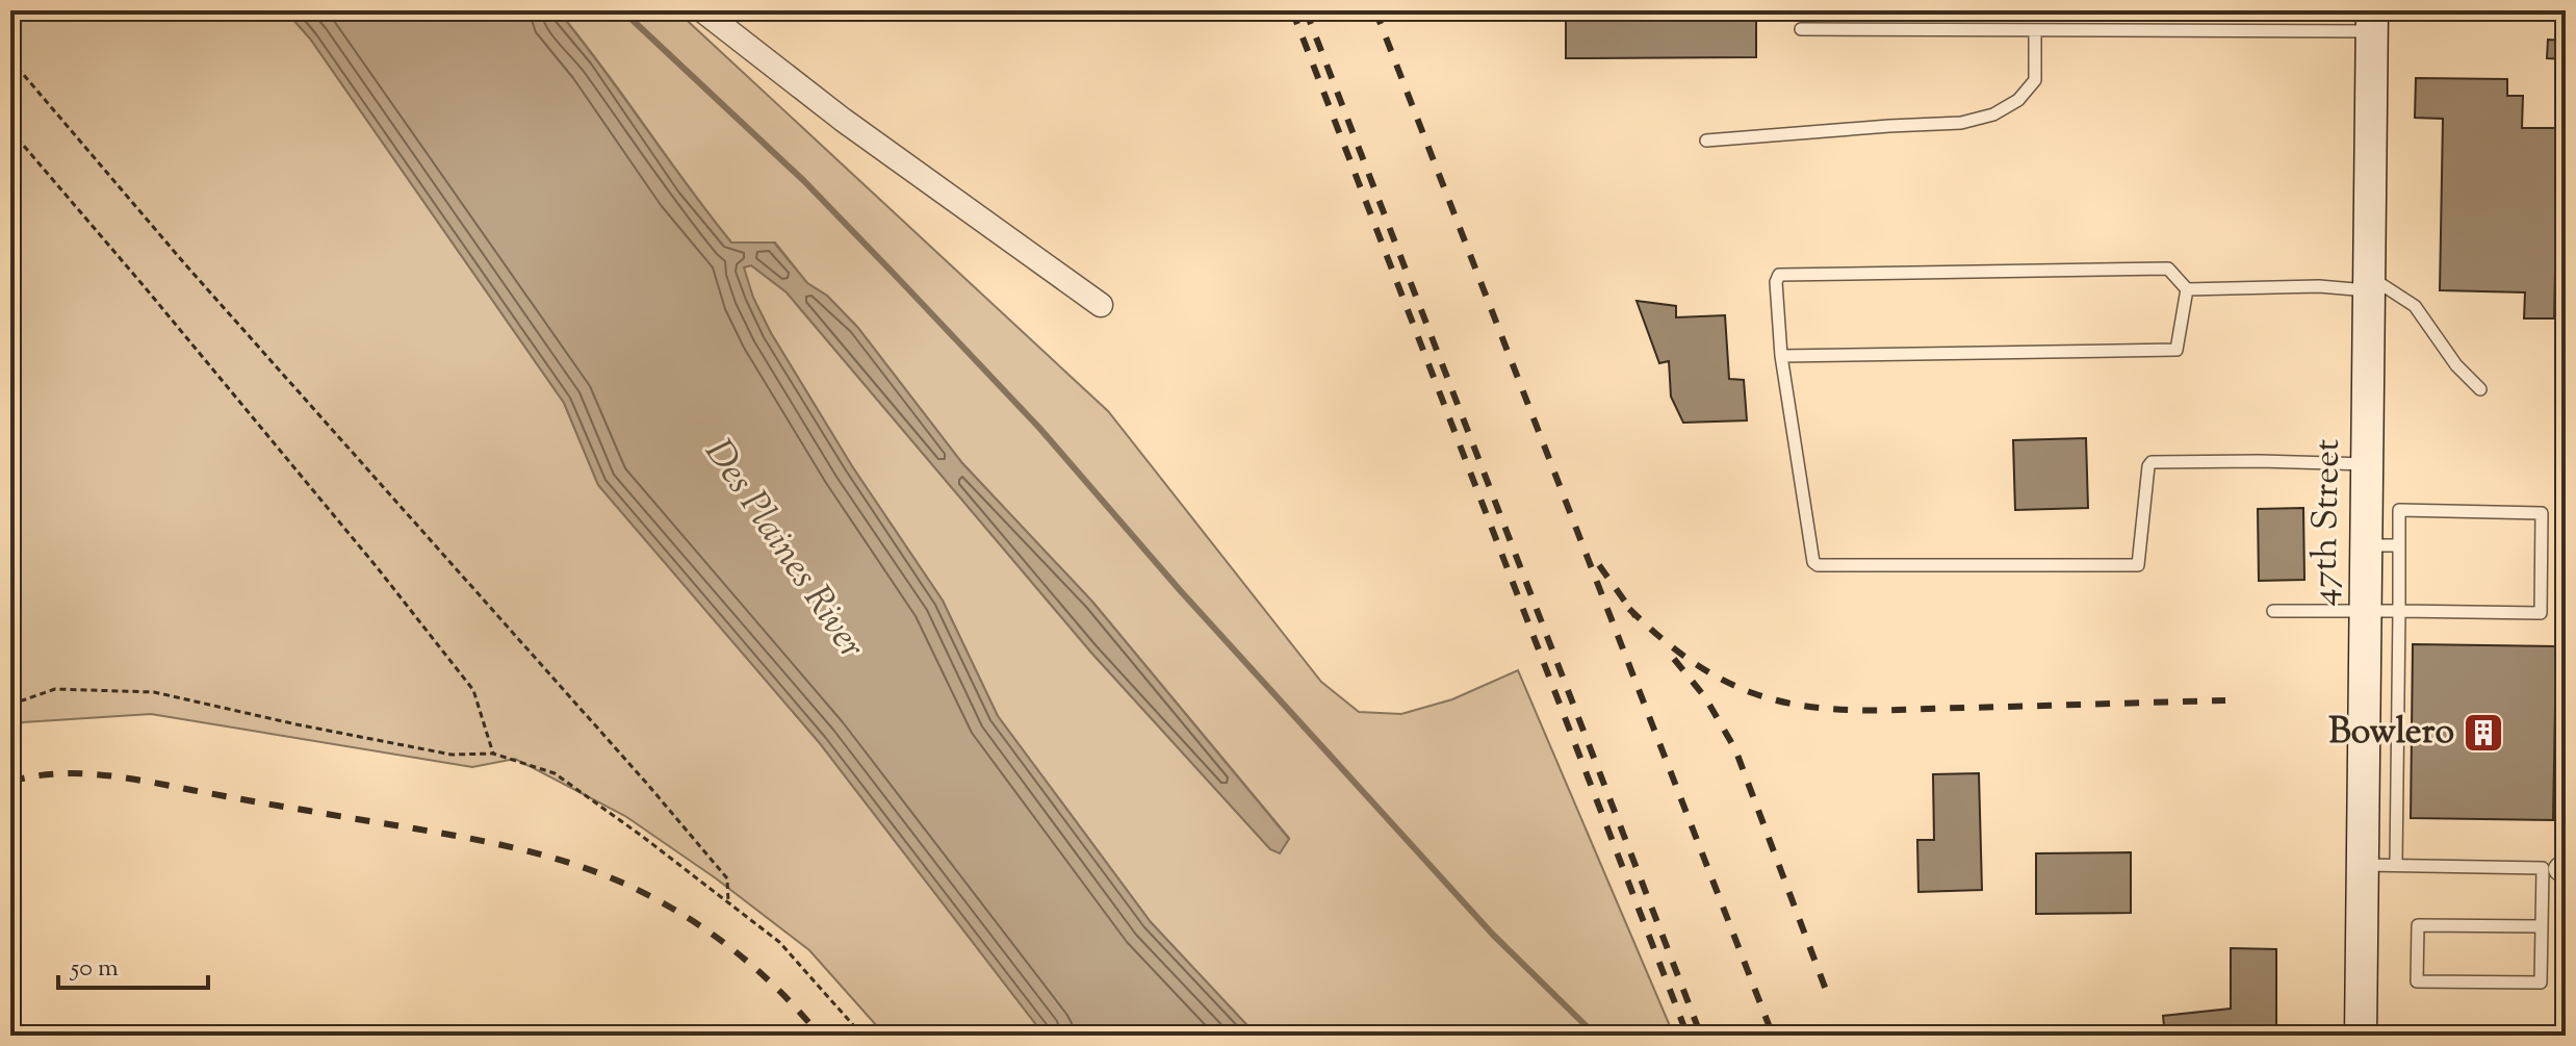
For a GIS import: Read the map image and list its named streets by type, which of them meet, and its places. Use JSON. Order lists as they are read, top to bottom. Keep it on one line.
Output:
{"streets":{"main road":["47th Street"]},"water":["Des Plaines River"],"places":{"building":["Bowlero"]},"scale_bar":"50 m"}
